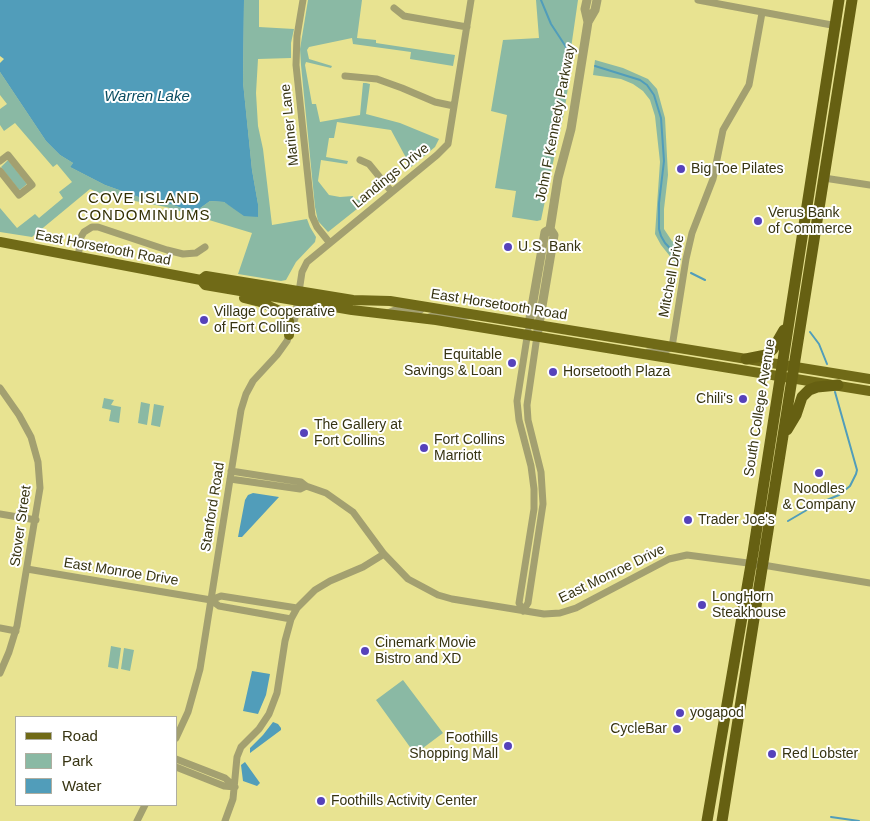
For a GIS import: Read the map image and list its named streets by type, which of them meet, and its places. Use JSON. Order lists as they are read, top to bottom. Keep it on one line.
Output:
{"streets":{"highway":["South College Avenue"],"main road":["East Horsetooth Road"],"street":["John F Kennedy Parkway","Mariner Lane","Landings Drive","Mitchell Drive","Stanford Road","Stover Street","East Monroe Drive"]},"crossings":[["John F Kennedy Parkway","East Horsetooth Road"],["John F Kennedy Parkway","East Monroe Drive"],["Mariner Lane","Landings Drive"],["Landings Drive","East Horsetooth Road"],["Landings Drive","Stanford Road"],["East Horsetooth Road","Mitchell Drive"],["East Horsetooth Road","South College Avenue"],["East Horsetooth Road","Stanford Road"],["South College Avenue","East Monroe Drive"],["Stanford Road","East Monroe Drive"],["Stover Street","East Monroe Drive"]],"districts":["COVE ISLAND CONDOMINIUMS"],"water":["Warren Lake"],"places":["Big Toe Pilates","Verus Bank of Commerce","U.S. Bank","Village Cooperative of Fort Collins","Equitable Savings & Loan","Horsetooth Plaza","Chili's","The Gallery at Fort Collins","Fort Collins Marriott","Noodles & Company","Trader Joe's","LongHorn Steakhouse","Cinemark Movie Bistro and XD","yogapod","CycleBar","Foothills Shopping Mall","Red Lobster","Foothills Activity Center"],"legend":["Road","Park","Water"]}
